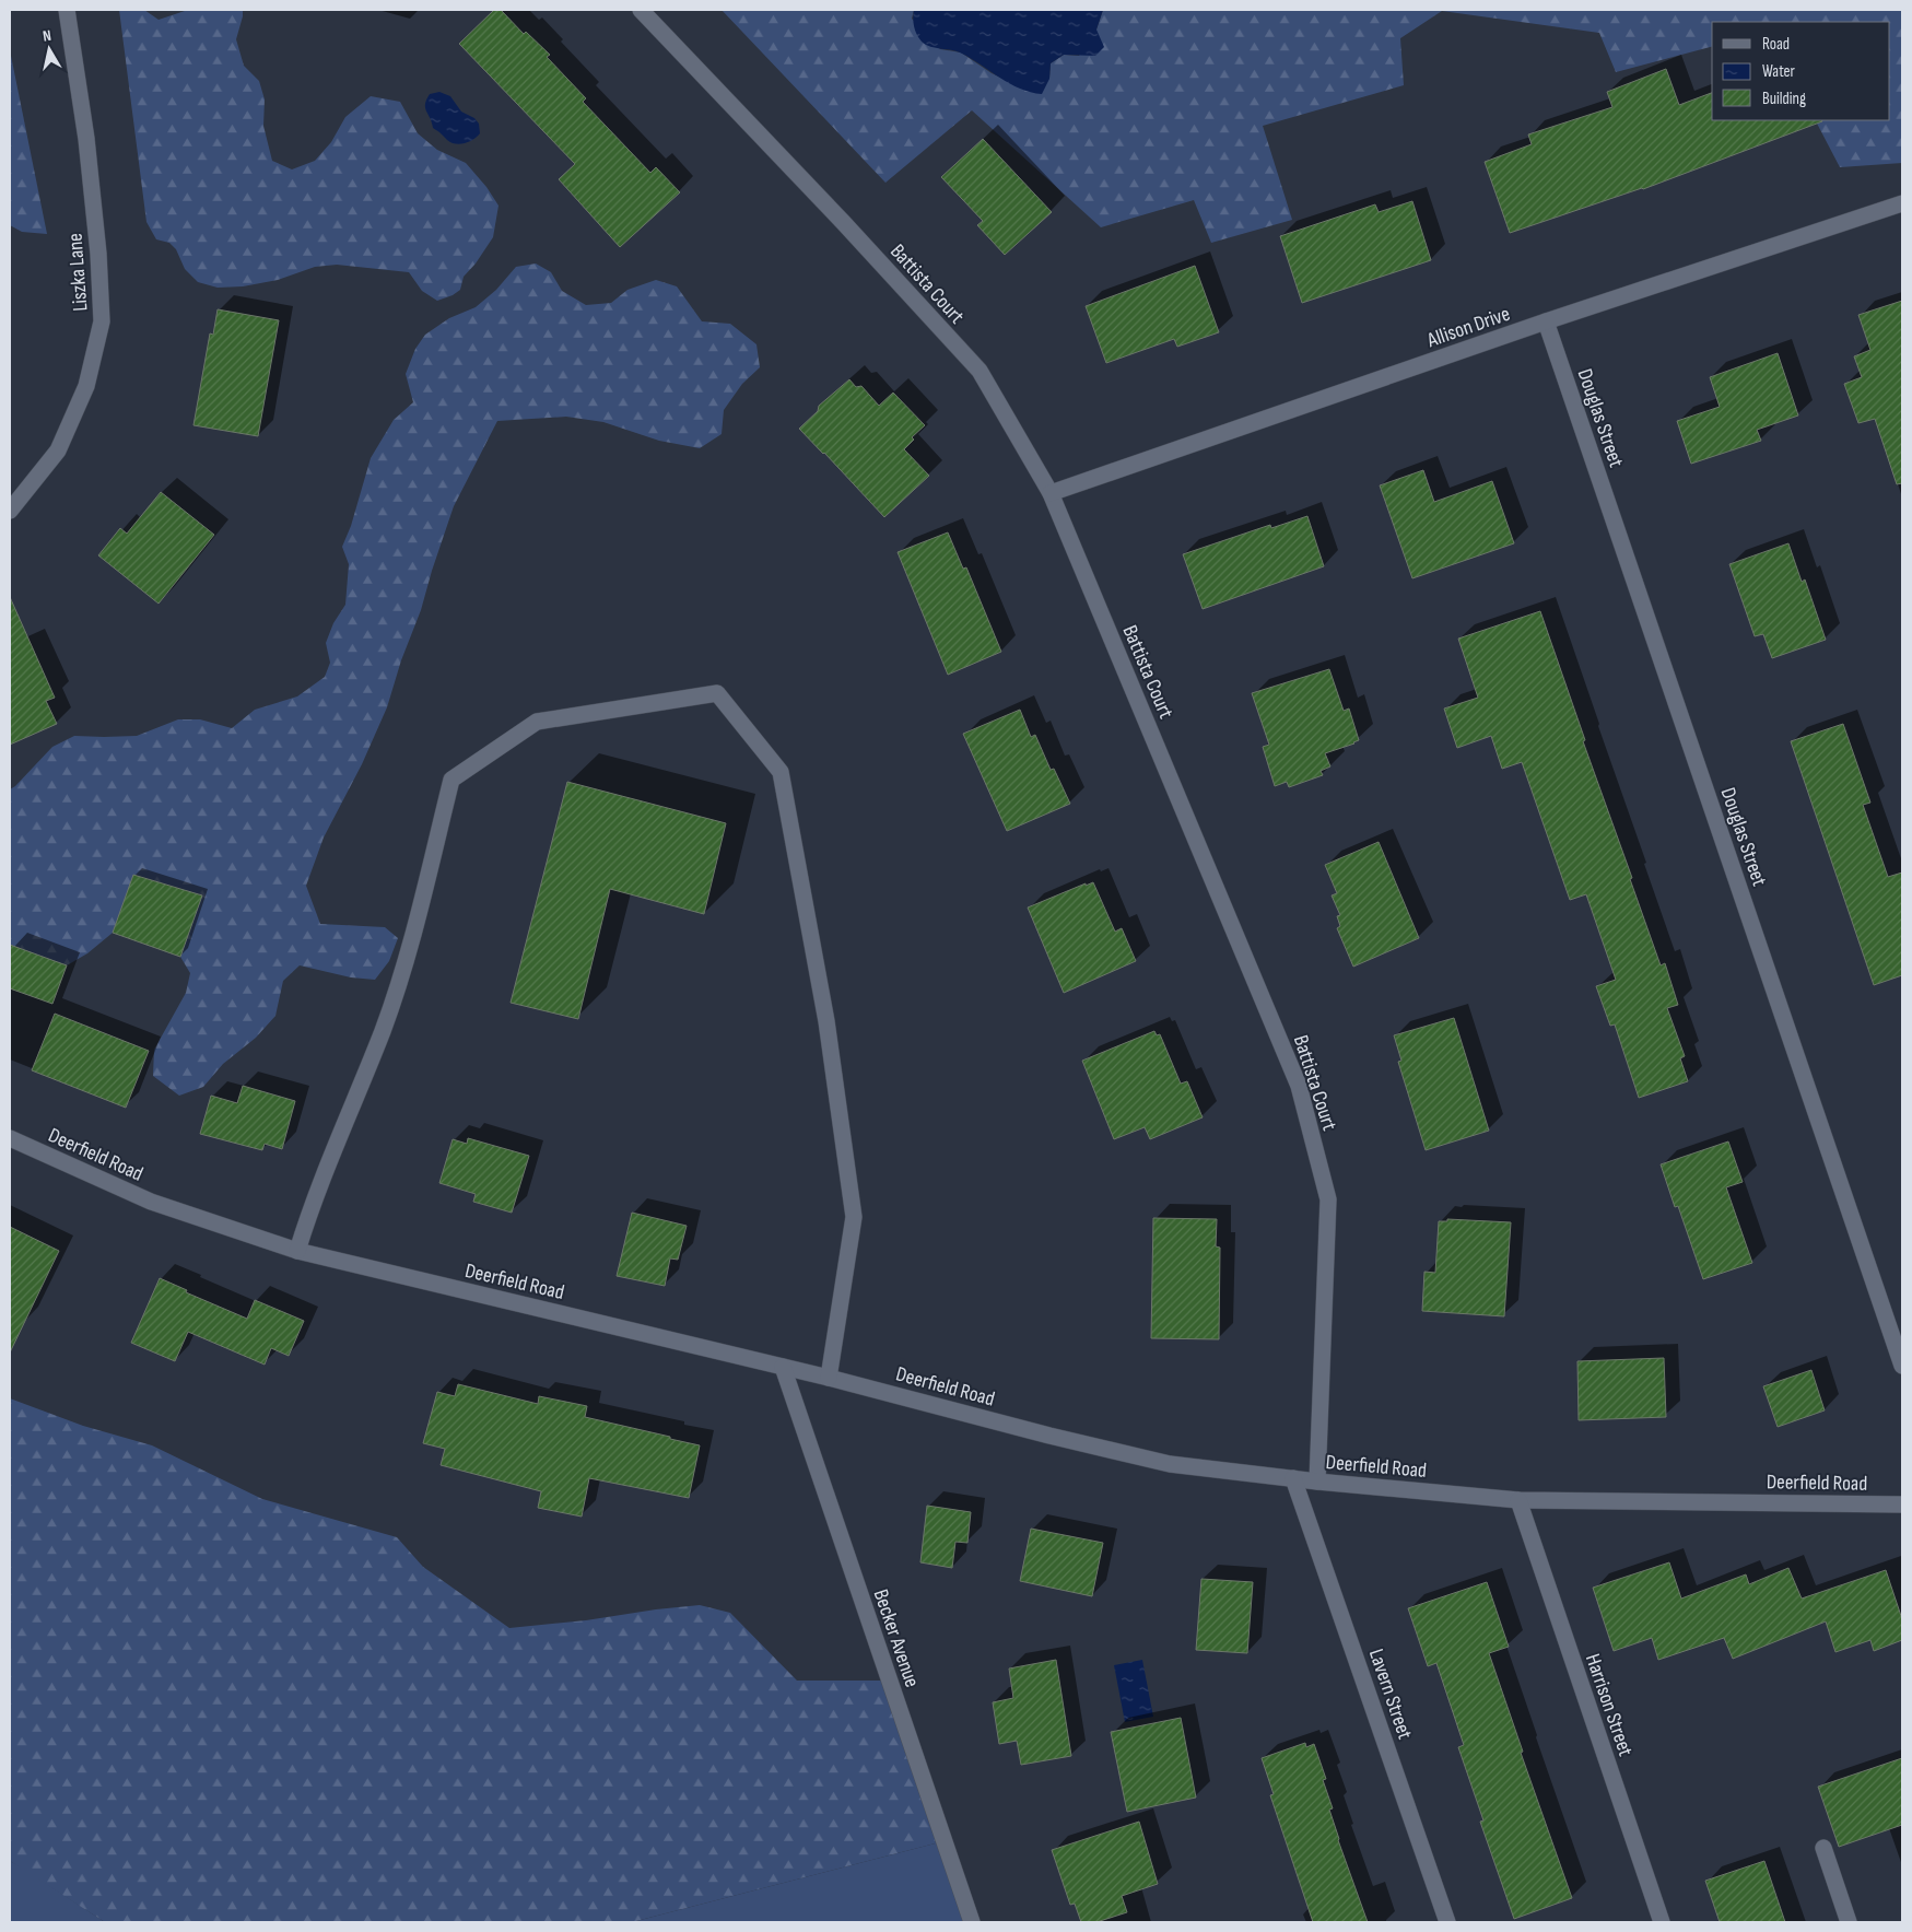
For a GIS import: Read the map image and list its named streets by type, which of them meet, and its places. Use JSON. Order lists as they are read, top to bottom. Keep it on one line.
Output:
{"streets":{"street":["Liszka Lane","Battista Court","Allison Drive","Douglas Street","Deerfield Road","Becker Avenue","Lavern Street","Harrison Street"]},"crossings":[["Battista Court","Allison Drive"],["Battista Court","Deerfield Road"],["Allison Drive","Douglas Street"],["Deerfield Road","Becker Avenue"],["Deerfield Road","Lavern Street"],["Deerfield Road","Harrison Street"]],"legend":["Road","Water","Building"],"north":"top"}
